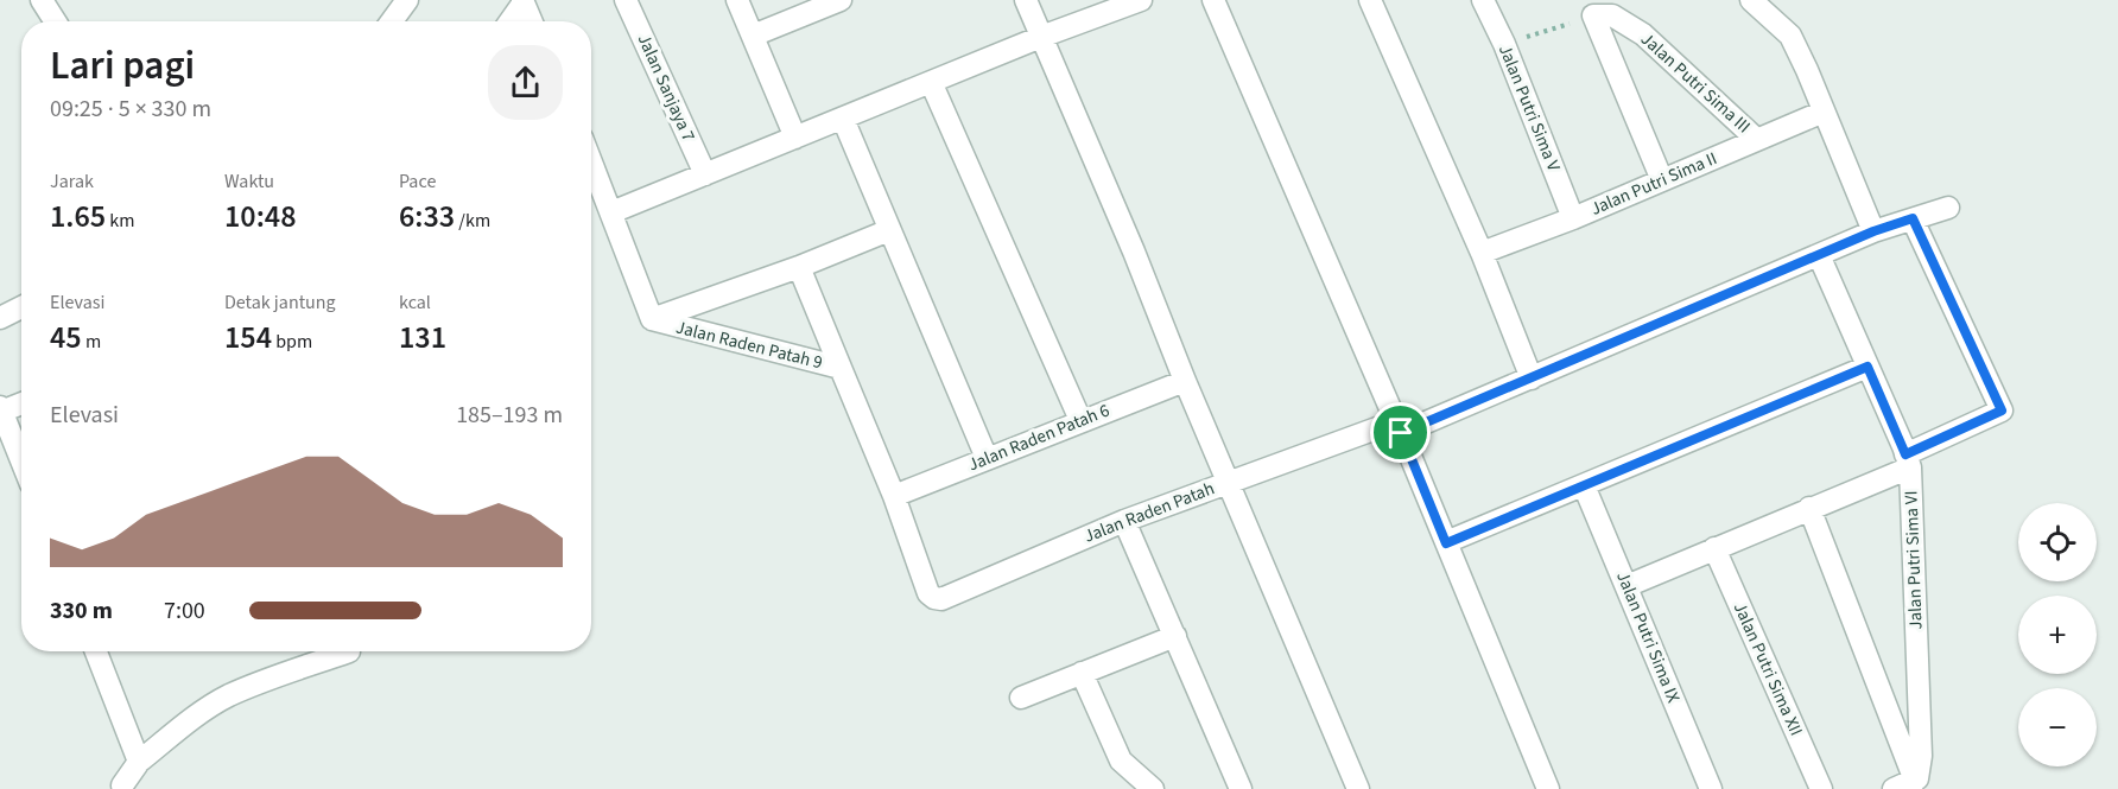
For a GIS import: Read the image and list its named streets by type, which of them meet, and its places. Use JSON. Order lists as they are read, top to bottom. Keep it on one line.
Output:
{"streets":{"street":["Jalan Putri Sima III","Jalan Sanjaya 7","Jalan Putri Sima V","Jalan Putri Sima II","Jalan Raden Patah 9","Jalan Raden Patah 6","Jalan Raden Patah","Jalan Putri Sima VI","Jalan Putri Sima IX","Jalan Putri Sima XII"]},"crossings":[["Jalan Putri Sima III","Jalan Putri Sima II"],["Jalan Putri Sima V","Jalan Putri Sima II"],["Jalan Raden Patah 9","Jalan Raden Patah 6"],["Jalan Raden Patah 9","Jalan Raden Patah"],["Jalan Raden Patah","Jalan Putri Sima VI"]],"page":{"heading":["Lari pagi","09:25 · 5 × 330 m"],"stats":[["Jarak","1.65 km"],["Waktu","10:48"],["Pace","6:33 /km"],["Elevasi","45 m"],["Detak jantung","154 bpm"],["kcal","131"]],"chart":["Elevasi","185–193 m"],"map_buttons":["+","−"],"list":[{"name":"330 m","note":"7:00"}]}}
